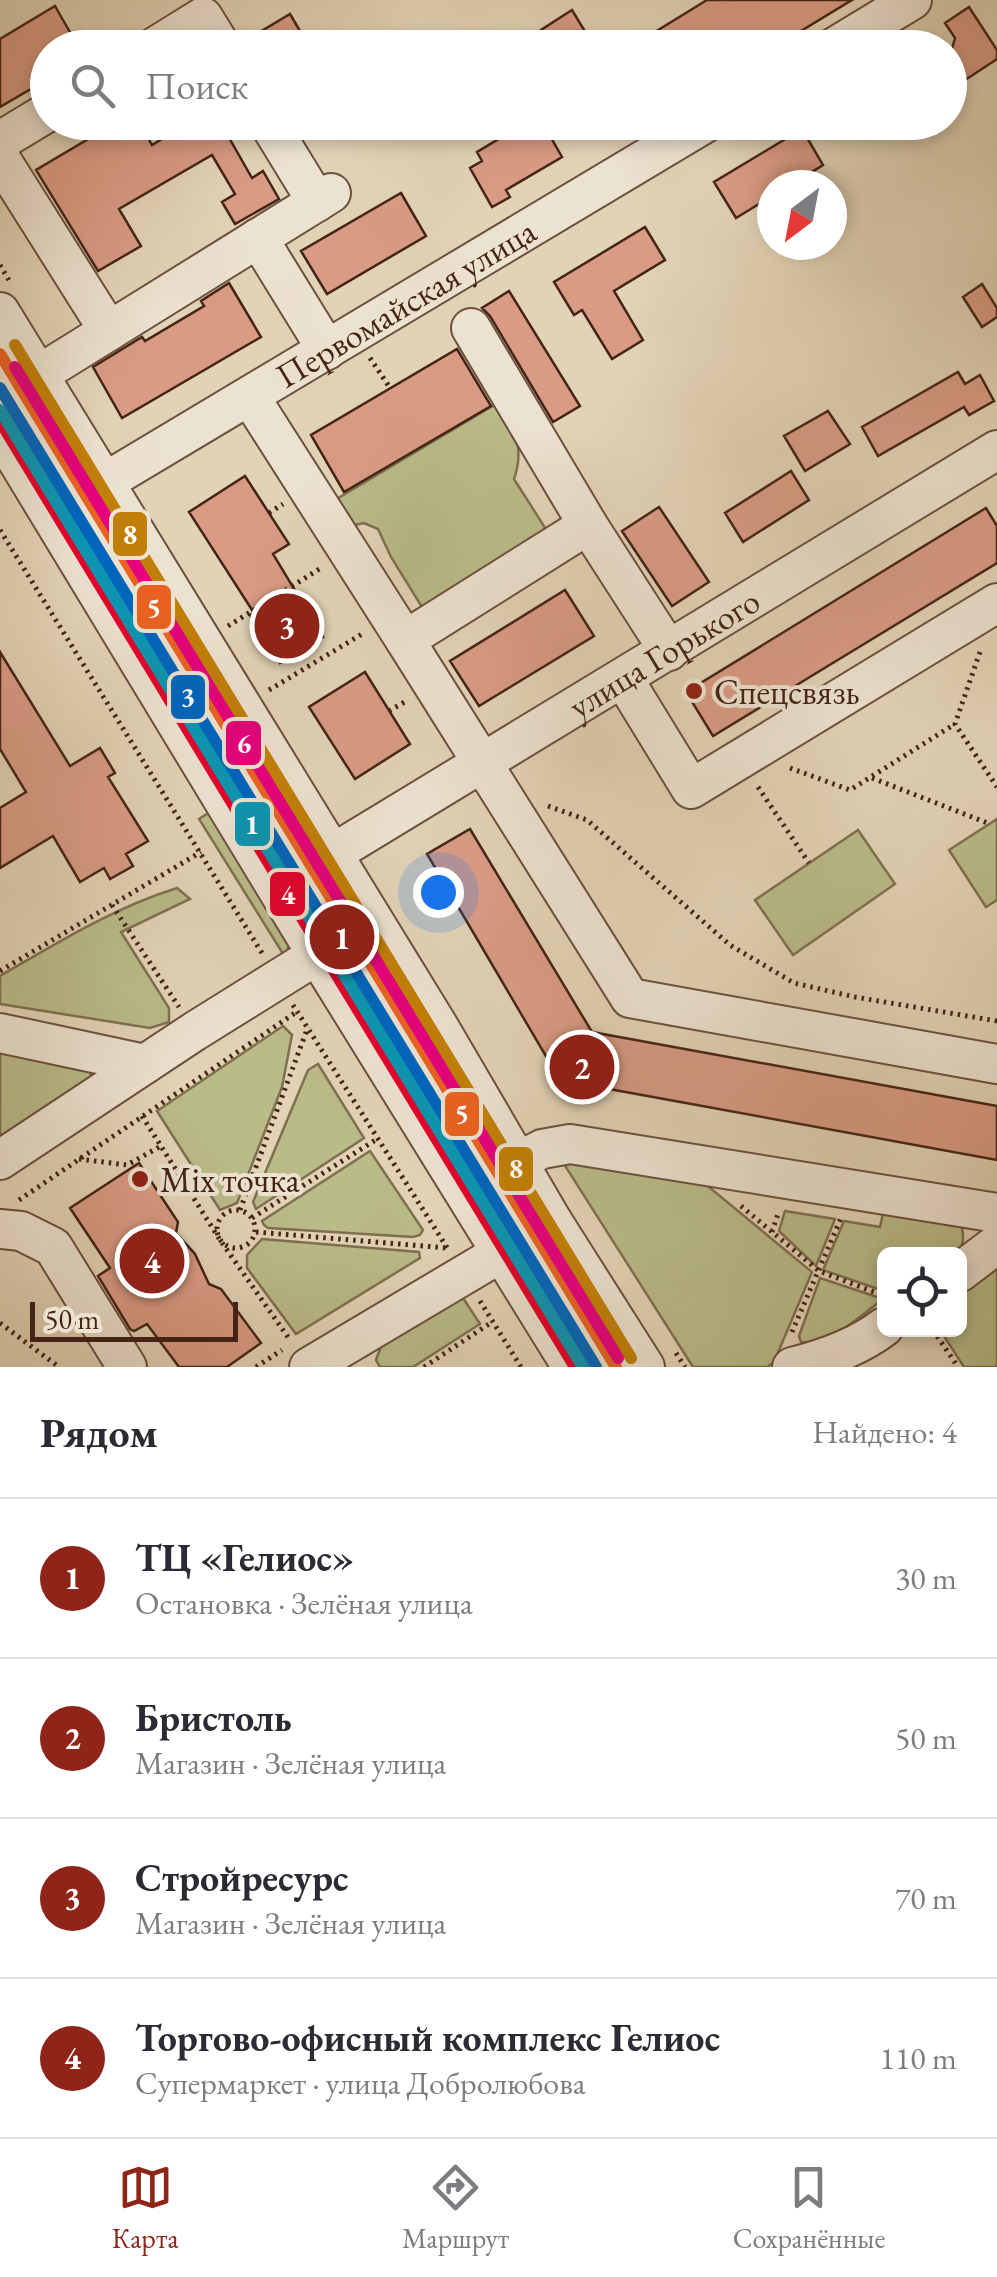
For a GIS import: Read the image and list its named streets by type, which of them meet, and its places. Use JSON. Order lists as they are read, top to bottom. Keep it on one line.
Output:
{"streets":{"street":["Первомайская улица","улица Горького"]},"places":["Спецсвязь","Mix точка"],"lines":["transit line 8","transit line 5","transit line 6","transit line 3","transit line 1","tram line 4"],"scale_bar":"50 m","north":"bottom left","page":{"search":"Поиск","pins":["3","1","2","4"],"scale":"50 m","heading":["Рядом","Найдено: 4"],"list":[{"mark":"1","name":"ТЦ «Гелиос»","note":"Остановка · Зелёная улица","value":"30 m"},{"mark":"2","name":"Бристоль","note":"Магазин · Зелёная улица","value":"50 m"},{"mark":"3","name":"Стройресурс","note":"Магазин · Зелёная улица","value":"70 m"},{"mark":"4","name":"Торгово-офисный комплекс Гелиос","note":"Супермаркет · улица Добролюбова","value":"110 m"}],"nav":["Карта","Маршрут","Сохранённые"]}}
